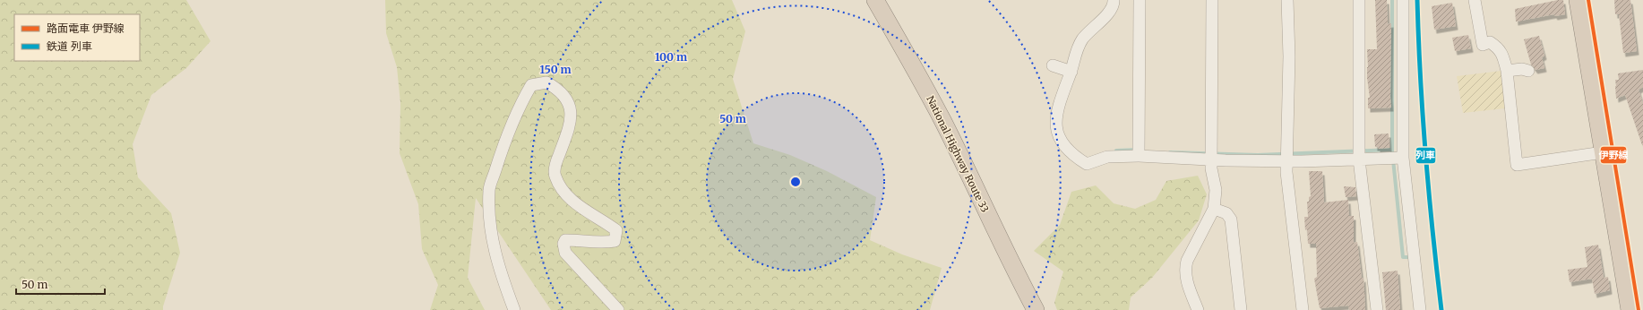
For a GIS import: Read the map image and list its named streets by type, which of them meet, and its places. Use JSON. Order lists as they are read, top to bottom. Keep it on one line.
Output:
{"streets":{"highway":["National Highway Route 33"]},"lines":["tram line 伊野線","rail line 列車"],"legend":["路面電車 伊野線","鉄道 列車"],"scale_bar":"50 m","rings":["100 m","150 m","50 m"]}
